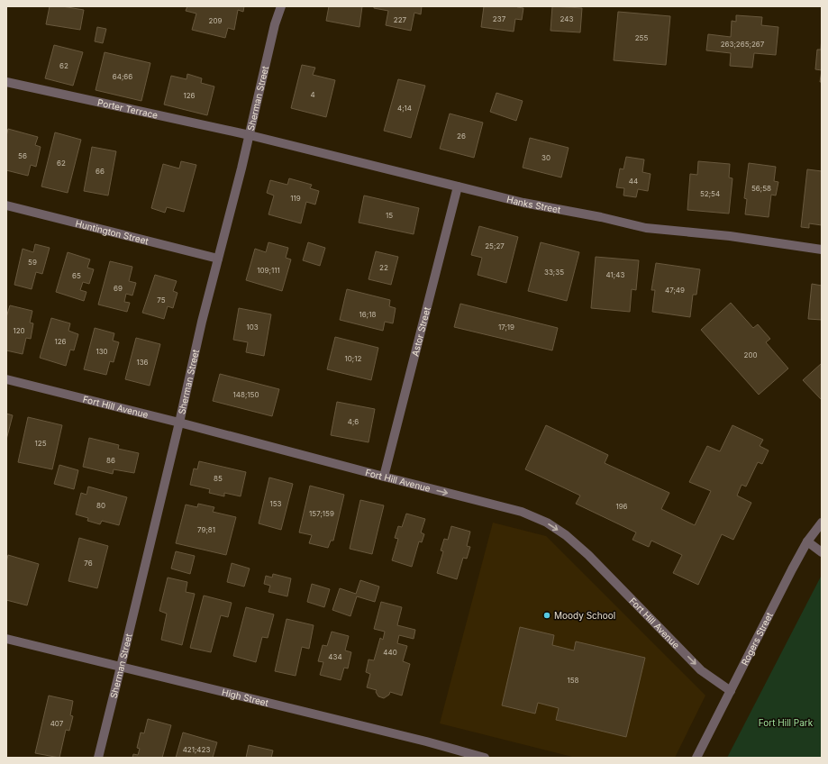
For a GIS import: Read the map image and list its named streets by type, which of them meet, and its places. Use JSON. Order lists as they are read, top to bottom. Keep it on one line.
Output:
{"streets":{"street":["Sherman Street","Porter Terrace","Hanks Street","Huntington Street","Astor Street","Fort Hill Avenue","Rogers Street","High Street"]},"crossings":[["Sherman Street","Porter Terrace"],["Sherman Street","Hanks Street"],["Sherman Street","Huntington Street"],["Sherman Street","Fort Hill Avenue"],["Sherman Street","High Street"],["Porter Terrace","Hanks Street"],["Hanks Street","Astor Street"],["Astor Street","Fort Hill Avenue"],["Fort Hill Avenue","Rogers Street"]],"one_way":["Fort Hill Avenue"],"parks":["Fort Hill Park"],"places":["Moody School"],"house_numbers":["237","243","227","209","255","263;265;267","62","64;66","4","126","4;14","26","56","30","62","66","44","56;58","52;54","119","15","25;27","59","22","109;111","33;35","41;43","65","69","47;49","75","16;18","103","17;19","120","126","130","200","10;12","136","148;150","4;6","125","86","85","153","80","196","157;159","79;81","76","440","434","158","407","421;423"]}
